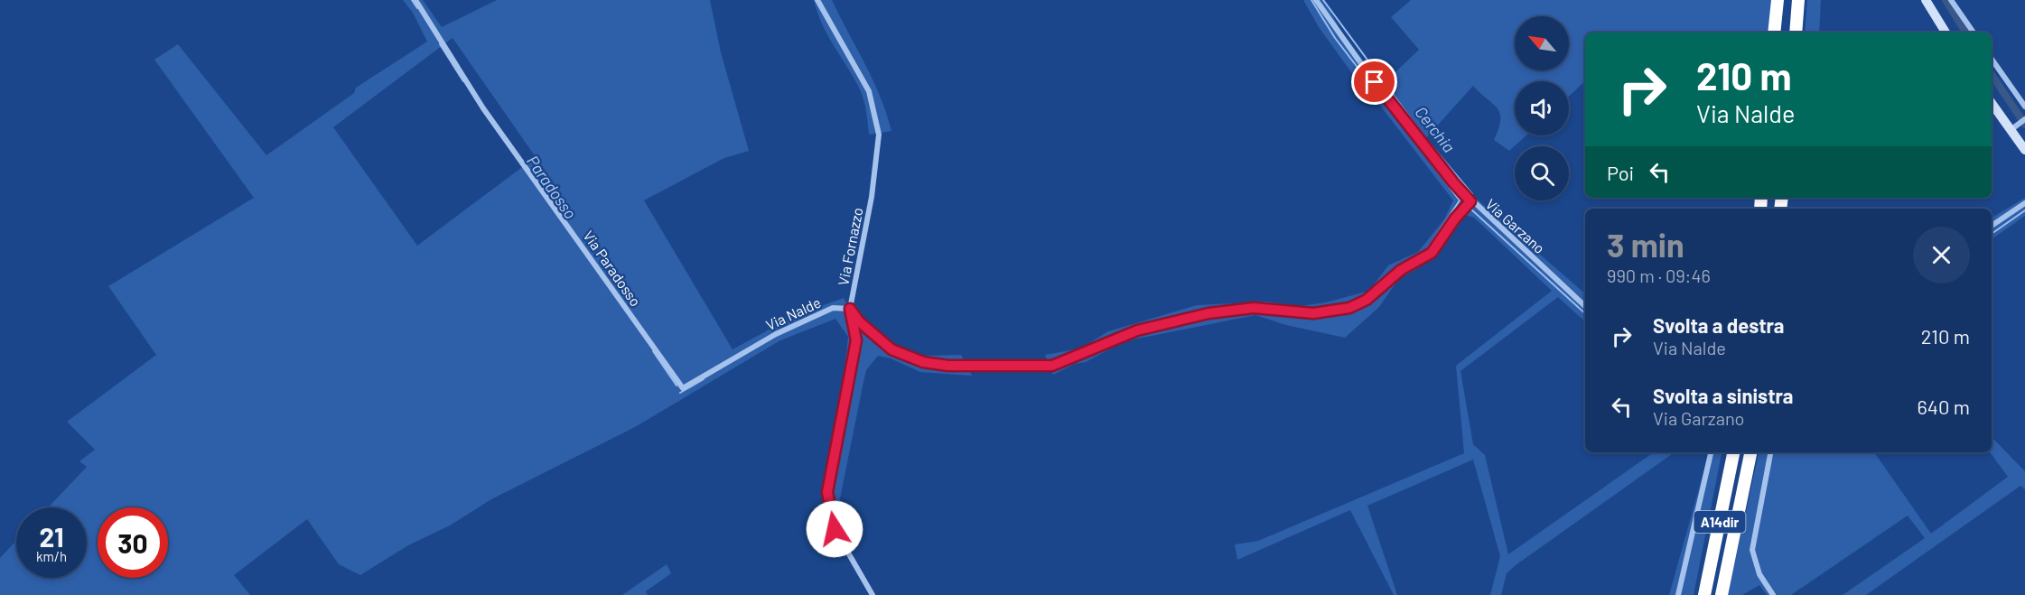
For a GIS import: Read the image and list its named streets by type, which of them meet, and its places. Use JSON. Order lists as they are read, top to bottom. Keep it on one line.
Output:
{"streets":{"highway":["A14dir"],"street":["Via Garzano","Via Fornazzo","Via Paradosso","Via Nalde"]},"crossings":[["Via Fornazzo","Via Nalde"],["Via Paradosso","Via Nalde"]],"water":["Cerchia","Paradosso"],"north":"top left","page":{"turn":["210 m","Via Nalde"],"then":"Poi","heading":["3 min","990 m · 09:46"],"list":[{"name":"Svolta a destra","note":"Via Nalde","value":"210 m"},{"name":"Svolta a sinistra","note":"Via Garzano","value":"640 m"}],"speed":"21 km/h","limit":"30"}}
